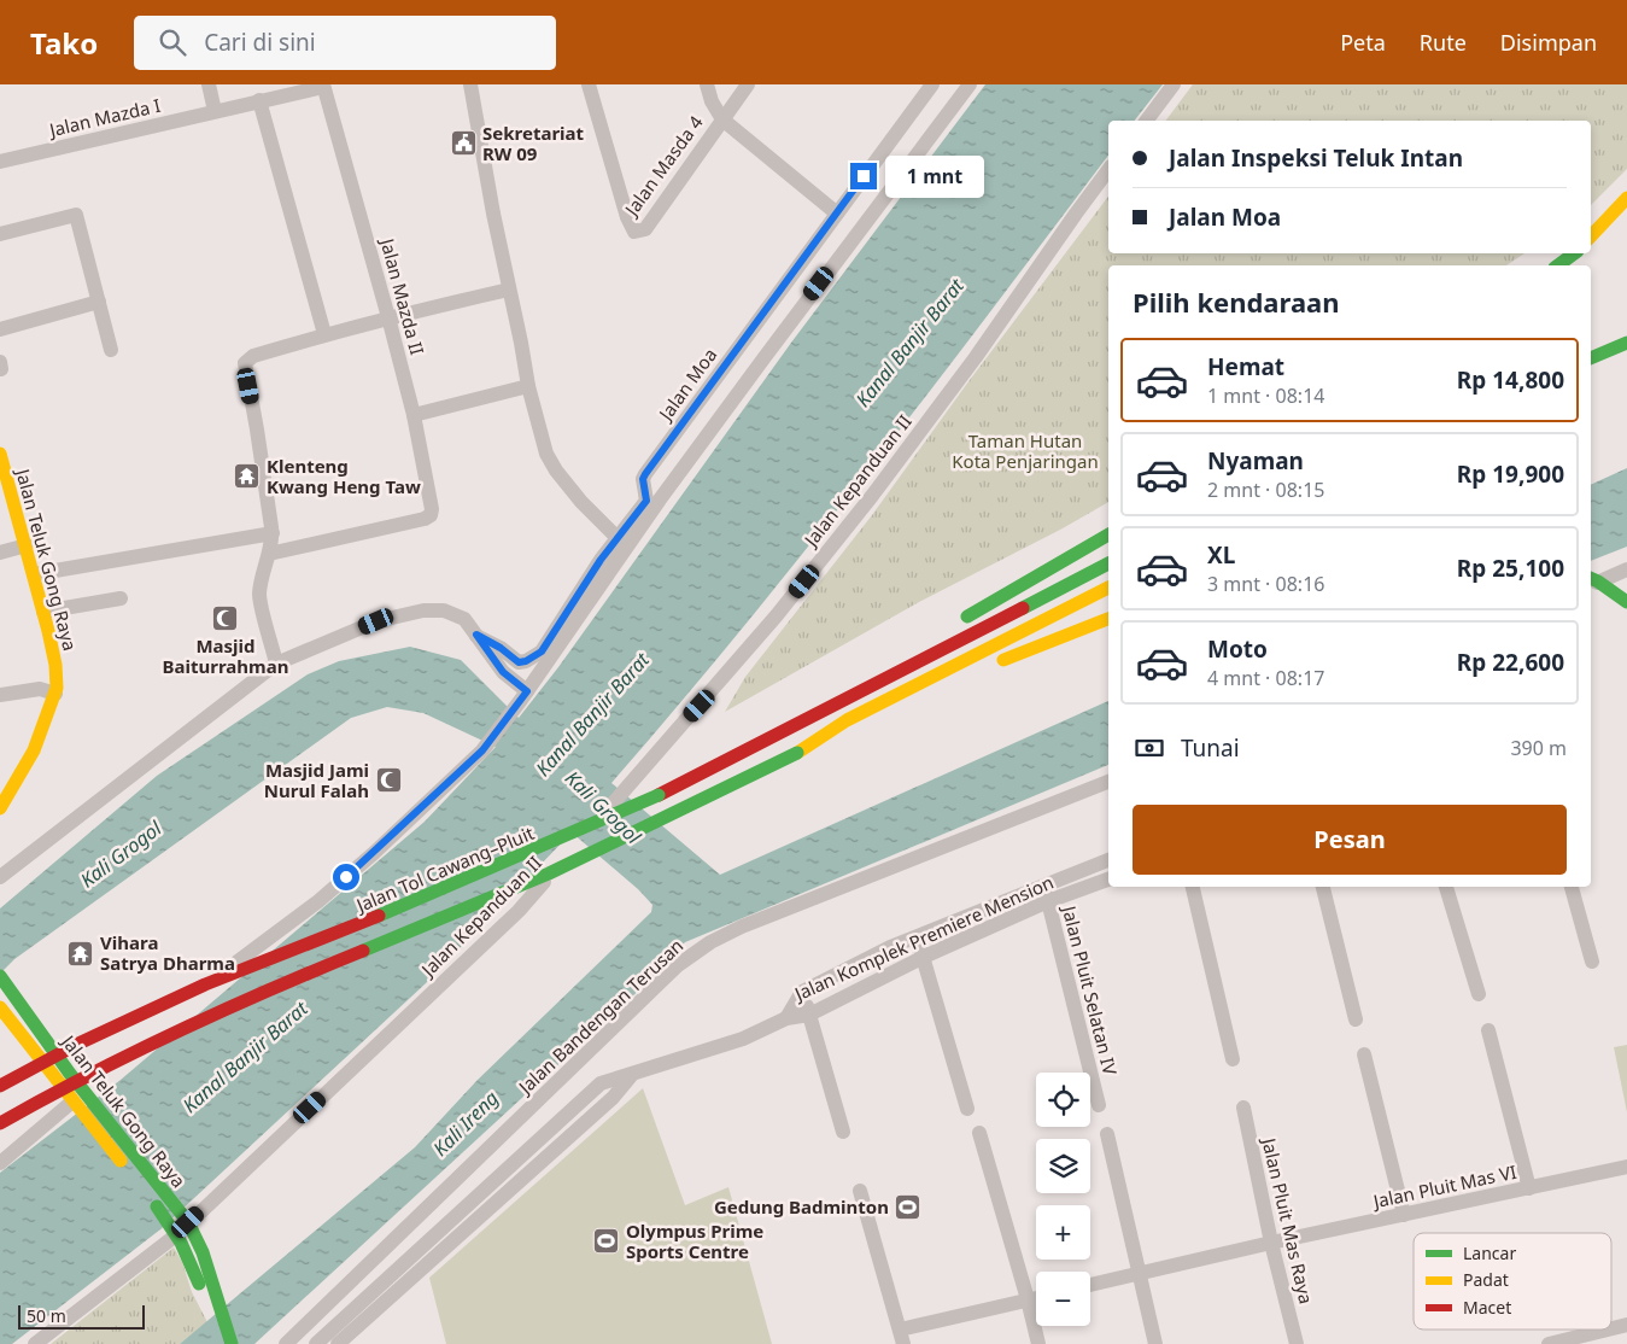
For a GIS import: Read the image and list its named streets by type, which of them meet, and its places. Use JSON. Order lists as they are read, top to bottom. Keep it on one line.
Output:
{"streets":{"main road":["Jalan Teluk Gong Raya","Jalan Tol Cawang–Pluit"],"street":["Jalan Mazda I","Jalan Masda 4","Jalan Mazda II","Jalan Moa","Jalan Kepanduan II","Jalan Komplek Premiere Mension","Jalan Pluit Selatan IV","Jalan Bandengan Terusan","Jalan Pluit Mas VI","Jalan Pluit Mas Raya"]},"crossings":[["Jalan Mazda I","Jalan Mazda II"],["Jalan Masda 4","Jalan Moa"],["Jalan Kepanduan II","Jalan Teluk Gong Raya"],["Jalan Komplek Premiere Mension","Jalan Pluit Selatan IV"],["Jalan Pluit Mas VI","Jalan Pluit Mas Raya"]],"water":["Kanal Banjir Barat","Kali Grogol","Kali Ireng"],"parks":["Taman Hutan Kota Penjaringan"],"places":{"public building":["Sekretariat RW 09"],"temple":["Klenteng Kwang Heng Taw","Vihara Satrya Dharma"],"mosque":["Masjid Baiturrahman","Masjid Jami Nurul Falah"],"sports":["Gedung Badminton","Olympus Prime Sports Centre"]},"legend":["Lancar","Padat","Macet"],"scale_bar":"50 m","page":{"header":"Tako","search":"Cari di sini","nav":["Peta","Rute","Disimpan"],"banner":["Jalan Inspeksi Teluk Intan","Jalan Moa"],"bubble":"1 mnt","heading":"Pilih kendaraan","list":[{"name":"Hemat","note":"1 mnt · 08:14","value":"Rp 14,800"},{"name":"Nyaman","note":"2 mnt · 08:15","value":"Rp 19,900"},{"name":"XL","note":"3 mnt · 08:16","value":"Rp 25,100"},{"name":"Moto","note":"4 mnt · 08:17","value":"Rp 22,600"}],"pay":["Tunai","390 m"],"buttons":"Pesan","map_buttons":["+","−"],"scale":"50 m"}}
